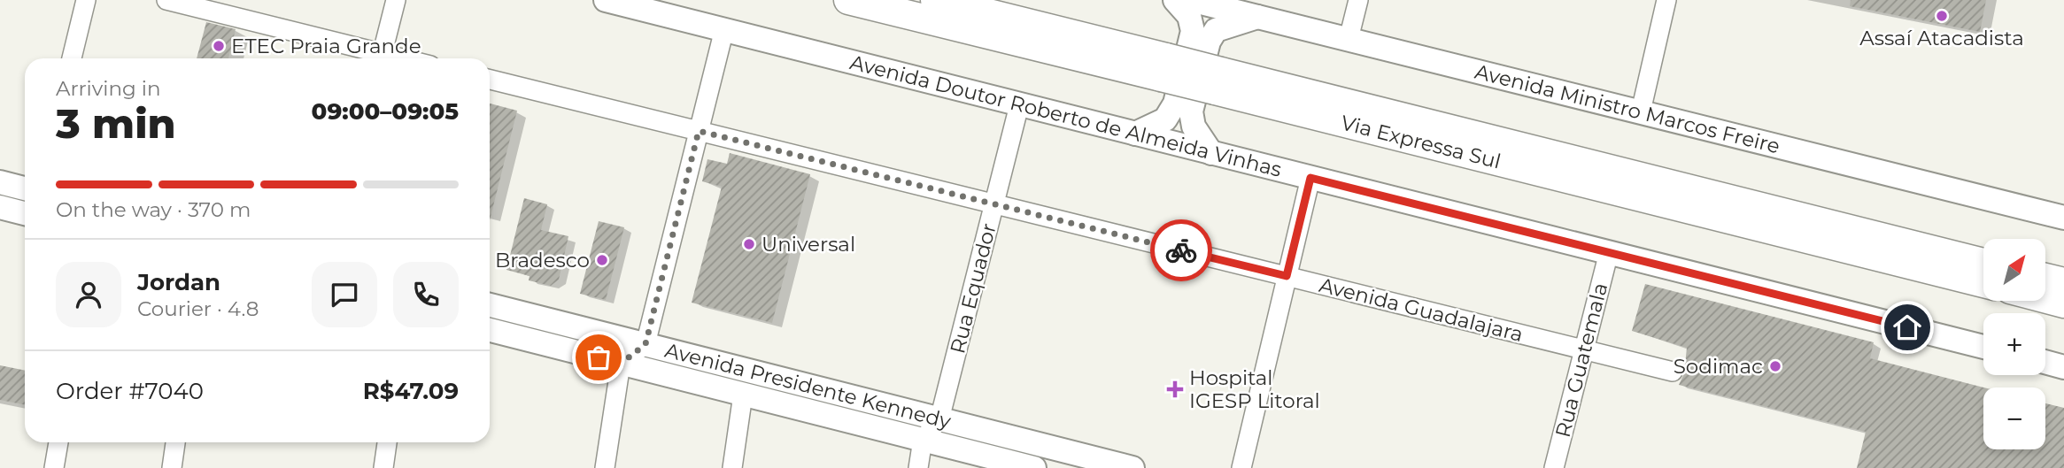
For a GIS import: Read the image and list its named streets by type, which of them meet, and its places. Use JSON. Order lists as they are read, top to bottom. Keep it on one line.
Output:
{"streets":{"highway":["Via Expressa Sul"],"main road":["Avenida Ministro Marcos Freire","Avenida Doutor Roberto de Almeida Vinhas","Avenida Presidente Kennedy"],"street":["Rua Equador","Avenida Guadalajara","Rua Guatemala"]},"crossings":[["Avenida Doutor Roberto de Almeida Vinhas","Rua Equador"],["Avenida Doutor Roberto de Almeida Vinhas","Rua Guatemala"],["Rua Equador","Avenida Guadalajara"],["Rua Equador","Avenida Presidente Kennedy"],["Avenida Guadalajara","Rua Guatemala"]],"places":{"other":["Assaí Atacadista","ETEC Praia Grande","Universal","Bradesco","Sodimac"],"health":["Hospital IGESP Litoral"]},"north":"top right","page":{"heading":["3 min","Arriving in","09:00–09:05"],"panel":["Jordan","Courier · 4.8","Order #7040","R$47.09"],"bar":"On the way · 370 m","map_buttons":["+","−"]}}
